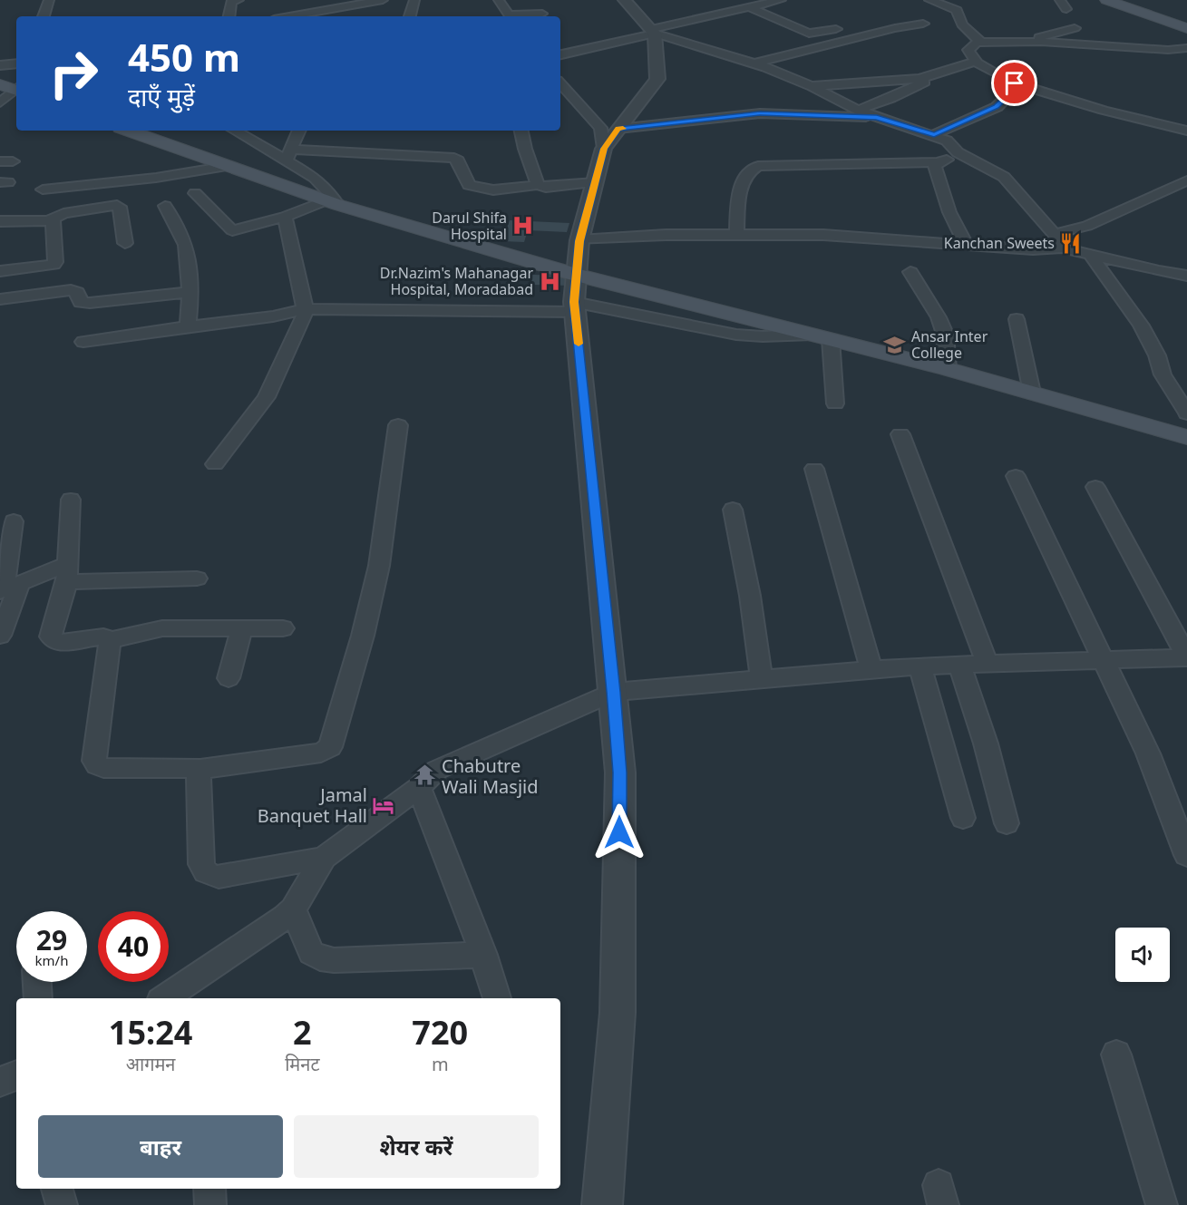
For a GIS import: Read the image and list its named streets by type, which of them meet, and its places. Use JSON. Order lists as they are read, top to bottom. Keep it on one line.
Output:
{"places":{"hospital":["Darul Shifa Hospital","Dr.Nazim's Mahanagar Hospital, Moradabad"],"restaurant":["Kanchan Sweets"],"school or university":["Ansar Inter College"],"temple":["Chabutre Wali Masjid"],"hotel":["Jamal Banquet Hall"]},"page":{"turn":["450 m","दाएँ मुड़ें"],"speed":"29 km/h","limit":"40","eta":["15:24","आगमन","2","मिनट","720","m"],"buttons":["बाहर","शेयर करें"]}}
